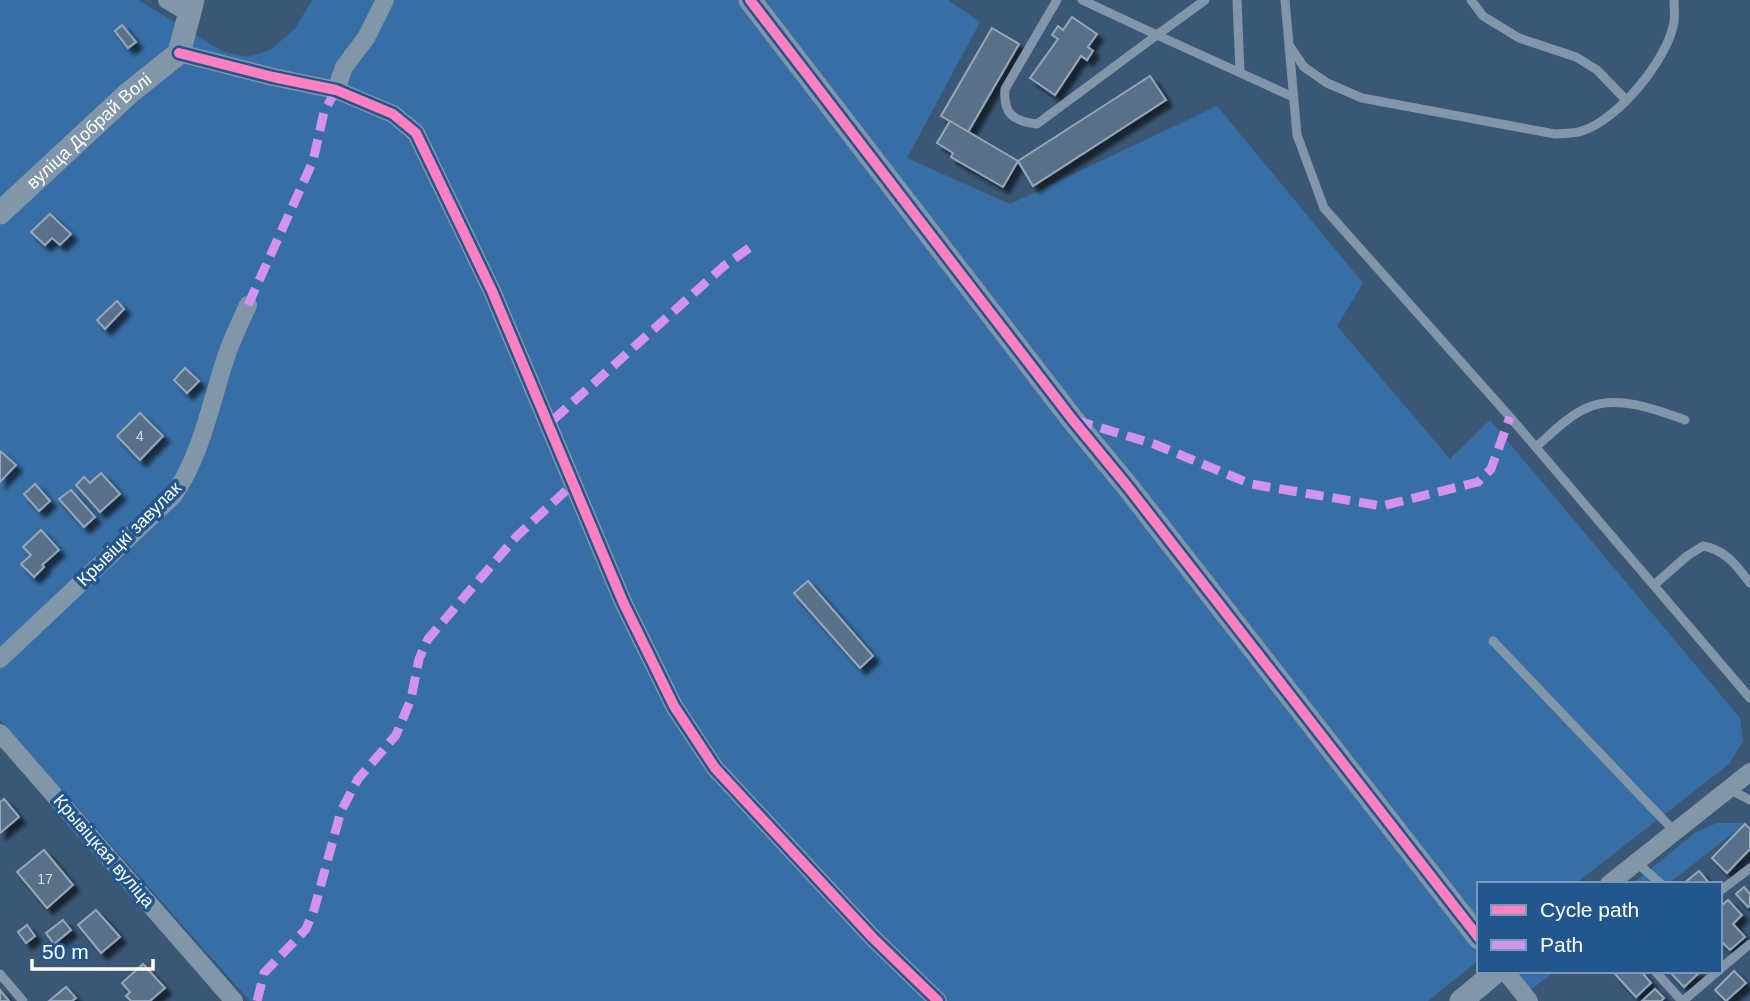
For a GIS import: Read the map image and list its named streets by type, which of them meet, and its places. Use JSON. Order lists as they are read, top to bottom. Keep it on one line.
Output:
{"streets":{"street":["вуліца Добрай Волі","Крывіцкі завулак","Крывіцкая вуліца"]},"house_numbers":["4","17"],"legend":["Cycle path","Path"],"scale_bar":"50 m"}
